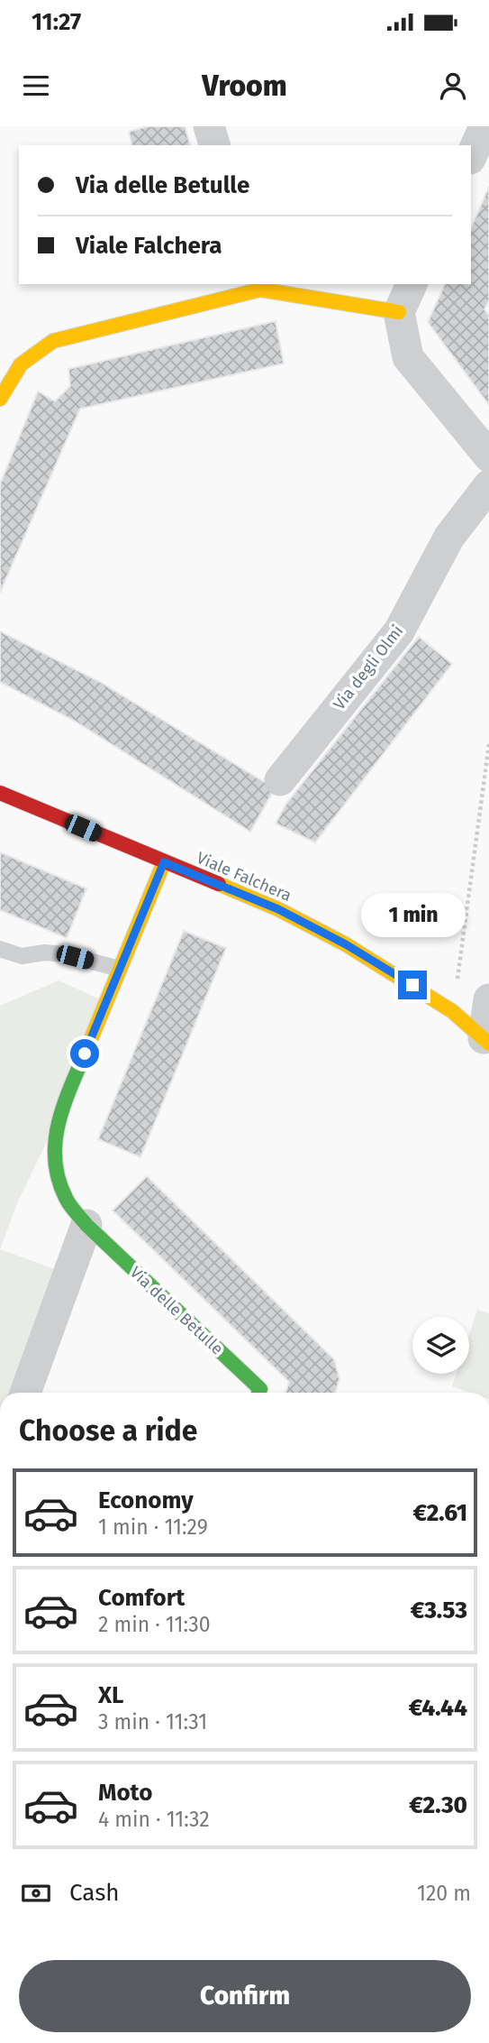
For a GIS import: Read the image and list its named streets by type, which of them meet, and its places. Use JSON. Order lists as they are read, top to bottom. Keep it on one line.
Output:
{"streets":{"street":["Via degli Olmi","Viale Falchera","Via delle Betulle"]},"crossings":[["Viale Falchera","Via delle Betulle"]],"page":{"status":"11:27","header":"Vroom","banner":["Via delle Betulle","Viale Falchera"],"bubble":"1 min","heading":"Choose a ride","list":[{"name":"Economy","note":"1 min · 11:29","value":"€2.61"},{"name":"Comfort","note":"2 min · 11:30","value":"€3.53"},{"name":"XL","note":"3 min · 11:31","value":"€4.44"},{"name":"Moto","note":"4 min · 11:32","value":"€2.30"}],"pay":["Cash","120 m"],"buttons":"Confirm"}}
